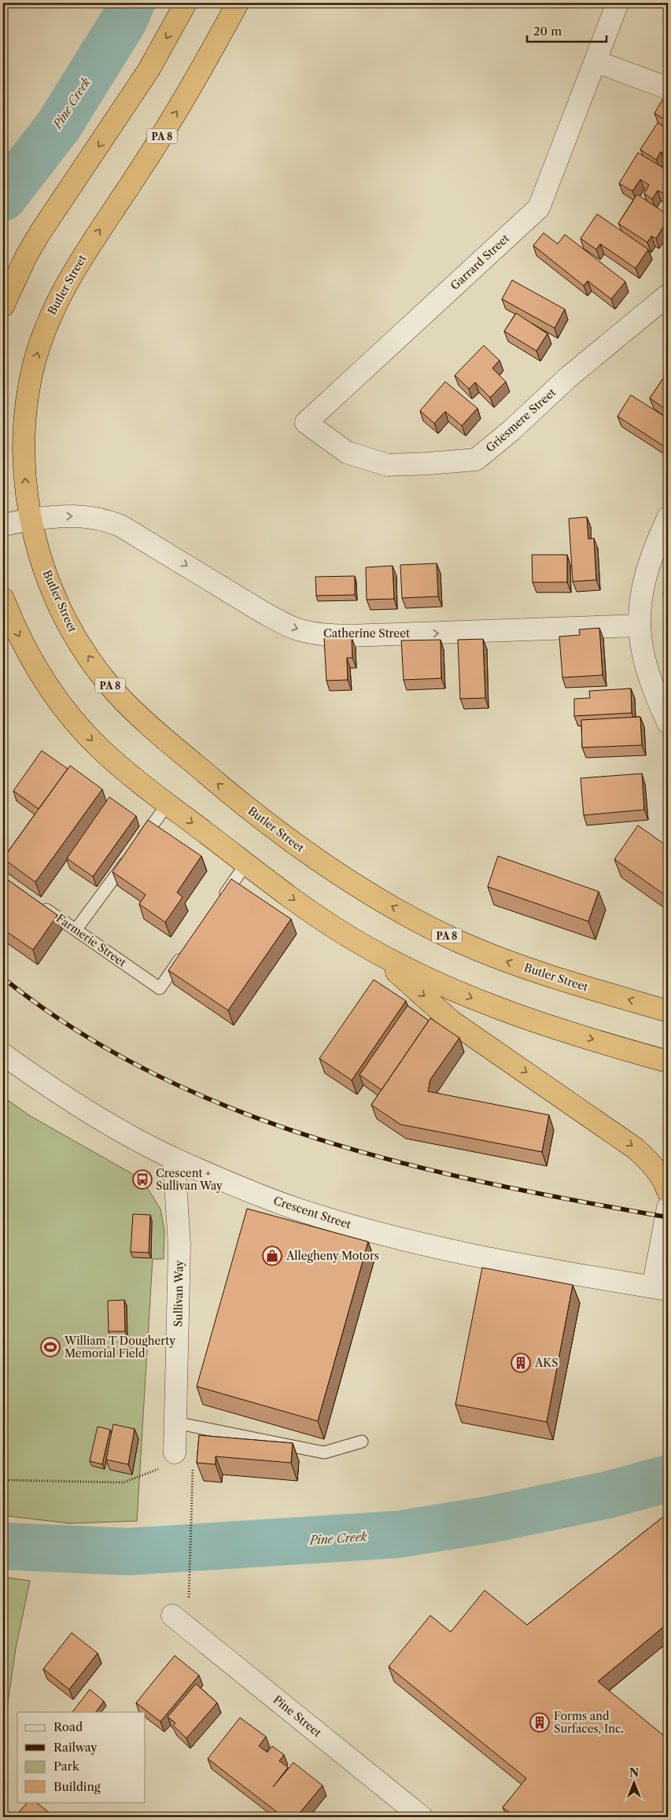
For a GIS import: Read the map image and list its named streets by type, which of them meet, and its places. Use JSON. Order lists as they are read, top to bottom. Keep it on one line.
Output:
{"streets":{"highway":["PA 8","Butler Street"],"street":["Garrard Street","Griesmere Street","Catherine Street","Crescent Street","Sullivan Way","Pine Street"],"lane":["Farmerie Street"]},"crossings":[["Garrard Street","Griesmere Street"],["Butler Street","Catherine Street"],["Crescent Street","Sullivan Way"]],"one_way":["Catherine Street"],"water":["Pine Creek"],"places":{"bus stop":["Crescent + Sullivan Way"],"shop":["Allegheny Motors"],"sports":["William T Dougherty Memorial Field"],"building":["AKS","Forms and Surfaces, Inc."]},"legend":["Road","Railway","Park","Building"],"scale_bar":"20 m","north":"top"}
